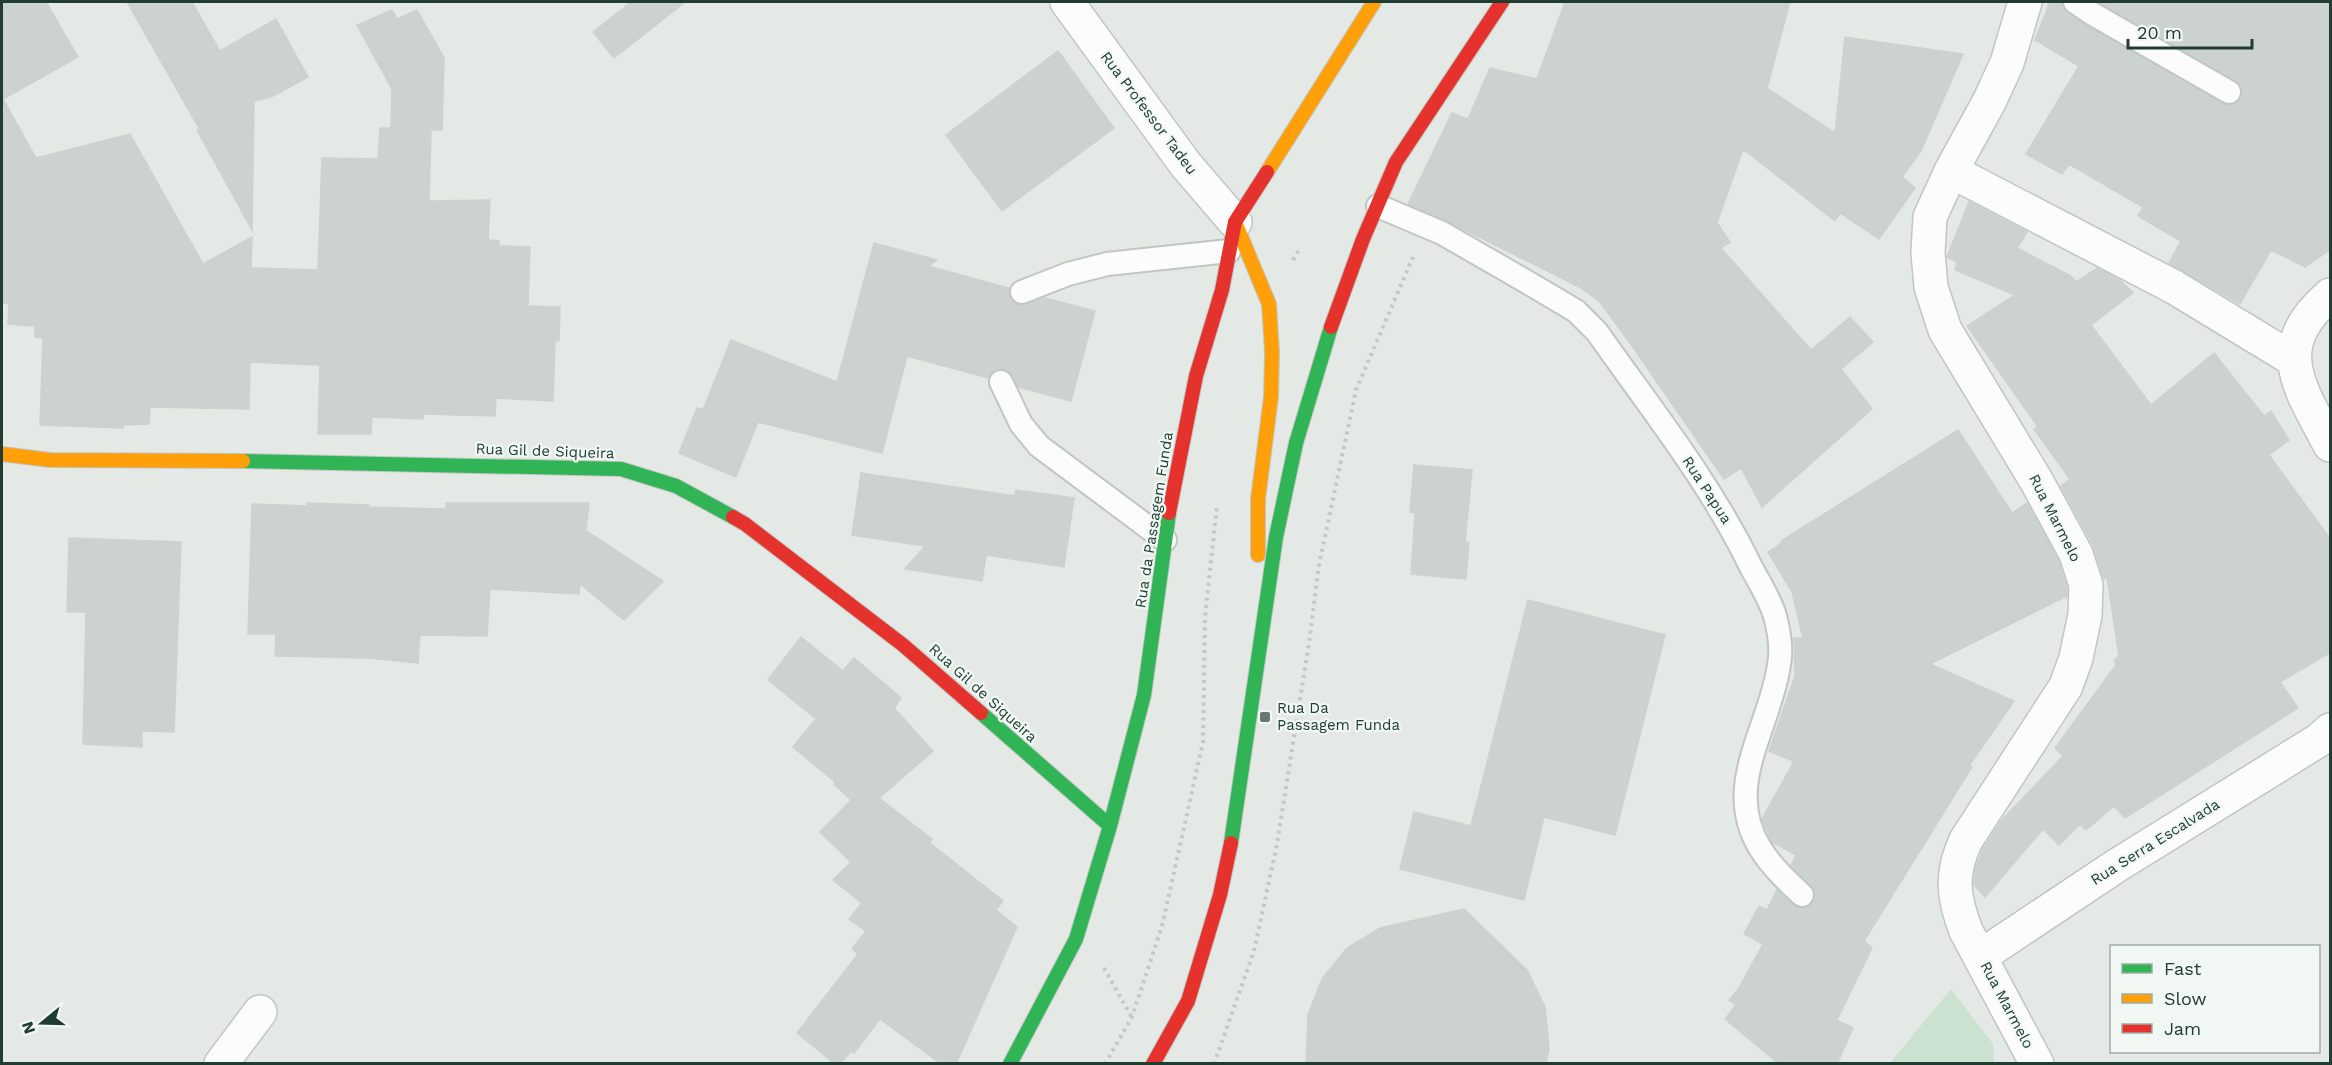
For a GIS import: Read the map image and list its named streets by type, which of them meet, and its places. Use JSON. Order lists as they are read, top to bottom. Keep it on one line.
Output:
{"streets":{"main road":["Rua Gil de Siqueira","Rua da Passagem Funda"],"street":["Rua Professor Tadeu","Rua Marmelo","Rua Serra Escalvada"],"lane":["Rua Papua"]},"crossings":[["Rua Professor Tadeu","Rua da Passagem Funda"],["Rua Gil de Siqueira","Rua da Passagem Funda"],["Rua Marmelo","Rua Serra Escalvada"]],"places":{"transit":["Rua Da Passagem Funda"]},"legend":["Fast","Slow","Jam"],"scale_bar":"20 m","north":"left"}
